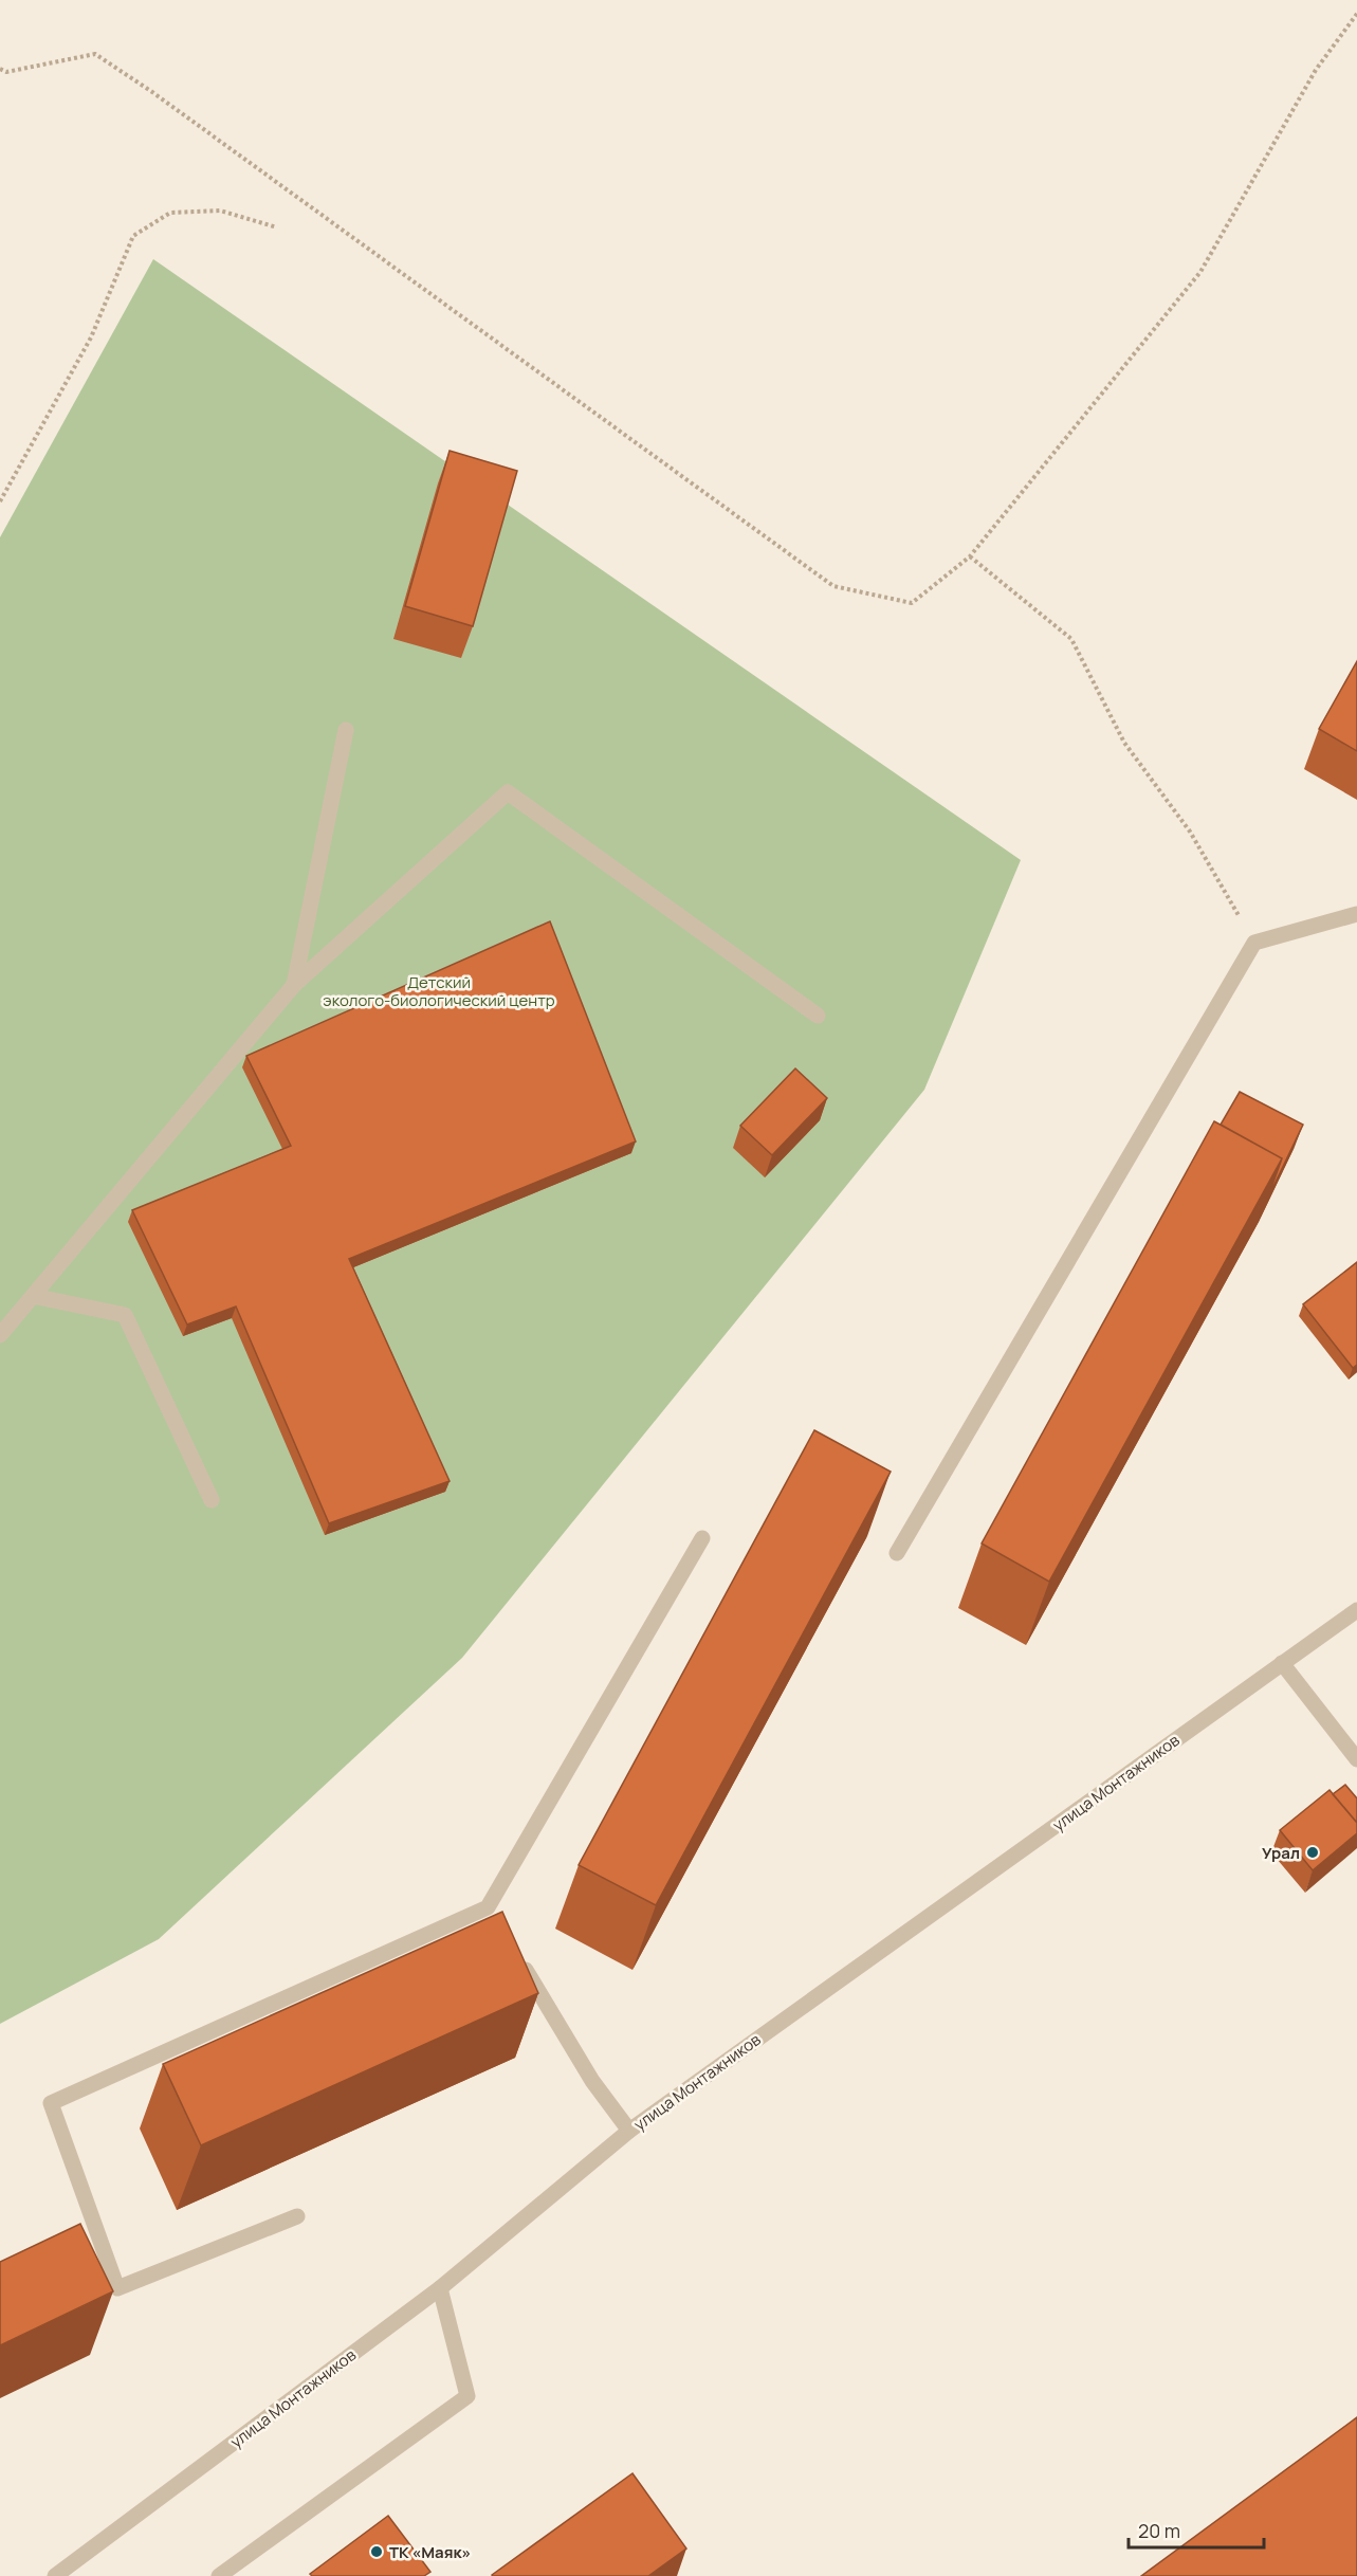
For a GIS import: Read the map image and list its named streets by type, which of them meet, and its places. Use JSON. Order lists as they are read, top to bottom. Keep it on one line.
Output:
{"streets":{"street":["улица Монтажников"]},"parks":["Детский эколого-биологический центр"],"places":["Урал","ТК «Маяк»"],"scale_bar":"20 m"}
